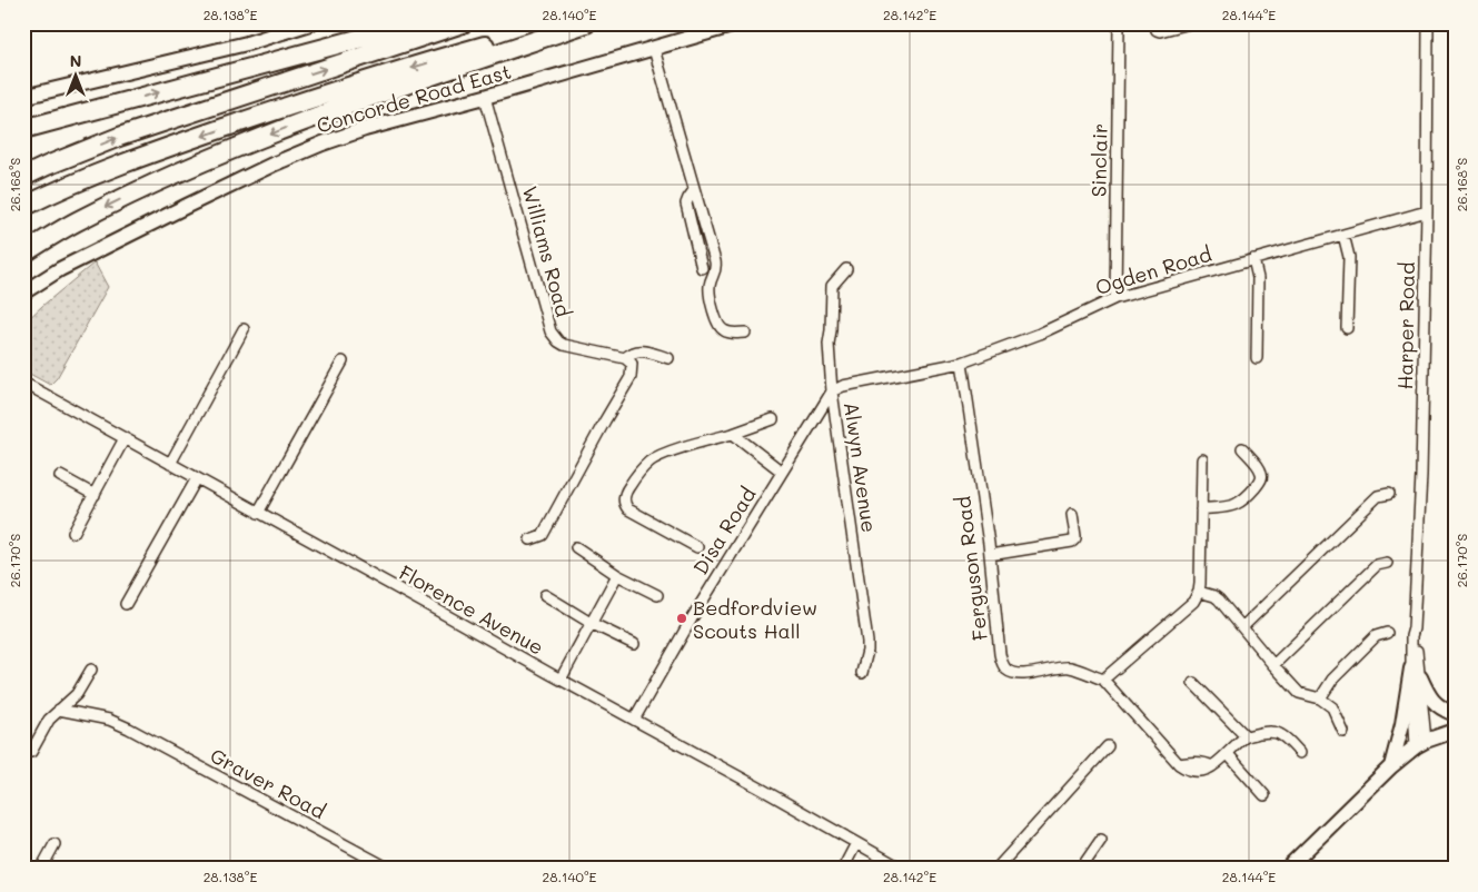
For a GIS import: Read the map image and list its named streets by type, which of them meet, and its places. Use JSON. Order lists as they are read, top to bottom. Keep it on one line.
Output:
{"streets":{"main road":["Concorde Road East"],"street":["Sinclair","Williams Road","Ogden Road","Harper Road","Alwyn Avenue","Disa Road","Ferguson Road","Florence Avenue","Graver Road"]},"crossings":[["Concorde Road East","Williams Road"],["Sinclair","Ogden Road"],["Ogden Road","Harper Road"],["Ogden Road","Alwyn Avenue"],["Ogden Road","Disa Road"],["Ogden Road","Ferguson Road"],["Alwyn Avenue","Disa Road"],["Disa Road","Florence Avenue"]],"places":["Bedfordview Scouts Hall"],"north":"top","coordinates":["28.138°E","28.140°E","28.142°E","28.144°E","26.168°S","26.170°S"]}
